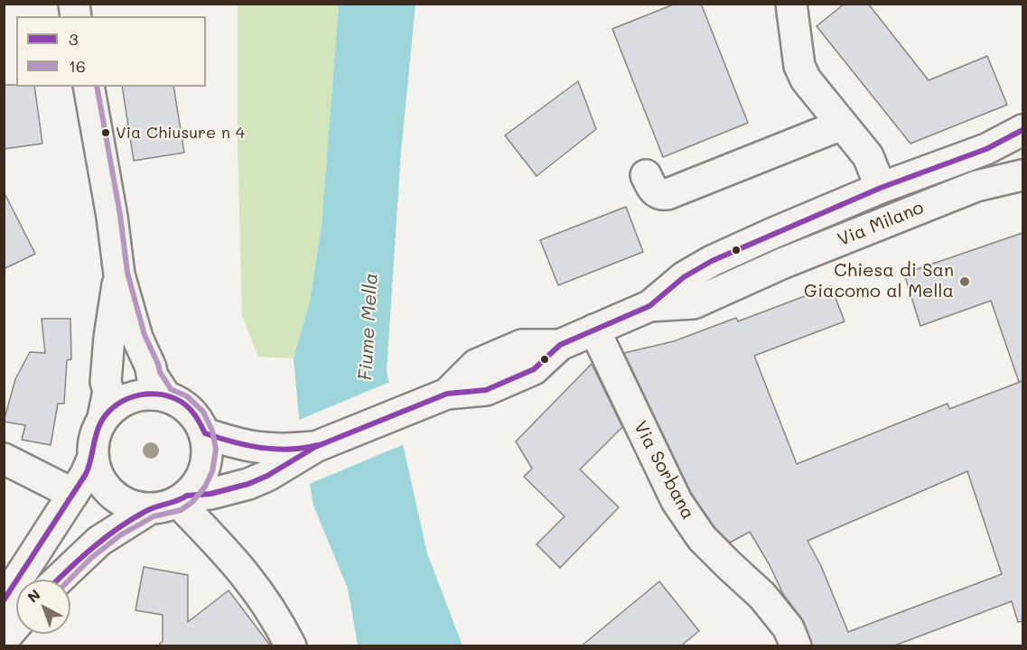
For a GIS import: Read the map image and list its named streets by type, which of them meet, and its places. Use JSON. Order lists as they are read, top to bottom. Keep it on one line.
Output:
{"streets":{"main road":["Via Milano","Via Sorbana"]},"crossings":[["Via Milano","Via Sorbana"]],"water":["Fiume Mella"],"places":["Via Chiusure n 4","Chiesa di San Giacomo al Mella"],"lines":["transit line 16","transit line 3"],"legend":["3","16"],"north":"top left"}
